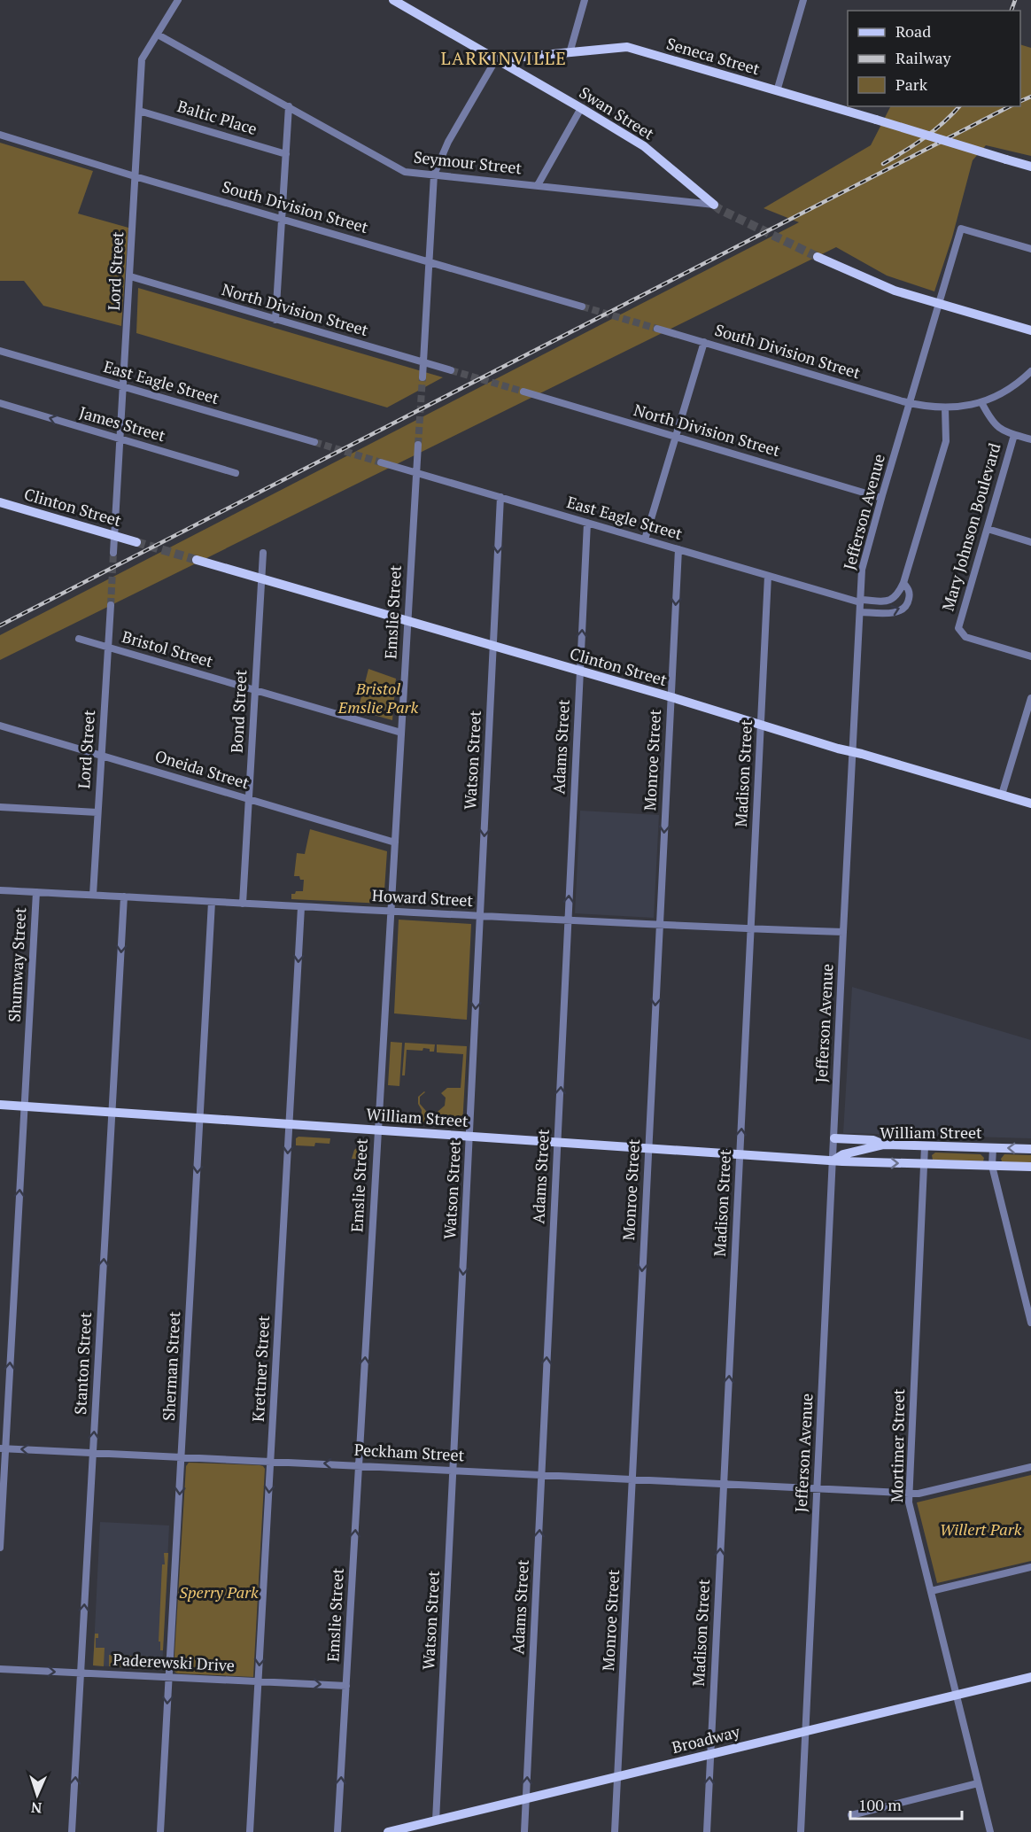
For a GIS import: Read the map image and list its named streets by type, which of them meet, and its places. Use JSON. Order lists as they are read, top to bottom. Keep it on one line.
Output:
{"streets":{"main road":["Seneca Street","Swan Street","Clinton Street","William Street","Broadway"],"street":["Baltic Place","Seymour Street","South Division Street","Lord Street","North Division Street","East Eagle Street","James Street","Jefferson Avenue","Mary Johnson Boulevard","Emslie Street","Bristol Street","Bond Street","Adams Street","Watson Street","Monroe Street","Oneida Street","Madison Street","Howard Street","Shumway Street","Stanton Street","Sherman Street","Krettner Street","Mortimer Street","Peckham Street","Paderewski Drive"]},"crossings":[["Seneca Street","Swan Street"],["Swan Street","Seymour Street"],["Baltic Place","Lord Street"],["Seymour Street","Lord Street"],["South Division Street","Lord Street"],["South Division Street","East Eagle Street"],["South Division Street","Jefferson Avenue"],["Lord Street","North Division Street"],["Lord Street","East Eagle Street"],["Lord Street","James Street"],["Lord Street","Clinton Street"],["Lord Street","Bristol Street"],["Lord Street","Oneida Street"],["Lord Street","Howard Street"],["North Division Street","Jefferson Avenue"],["East Eagle Street","Jefferson Avenue"],["East Eagle Street","Emslie Street"],["East Eagle Street","Adams Street"],["East Eagle Street","Watson Street"],["East Eagle Street","Monroe Street"],["East Eagle Street","Madison Street"],["Clinton Street","Jefferson Avenue"],["Clinton Street","Emslie Street"],["Clinton Street","Bond Street"],["Clinton Street","Adams Street"],["Clinton Street","Watson Street"],["Clinton Street","Monroe Street"],["Clinton Street","Madison Street"],["Jefferson Avenue","Howard Street"],["Jefferson Avenue","William Street"],["Jefferson Avenue","Peckham Street"],["Jefferson Avenue","Broadway"],["Emslie Street","Bristol Street"],["Emslie Street","Oneida Street"],["Emslie Street","Howard Street"],["Emslie Street","William Street"],["Emslie Street","Peckham Street"],["Emslie Street","Paderewski Drive"],["Bristol Street","Bond Street"],["Bond Street","Oneida Street"],["Bond Street","Howard Street"],["Adams Street","Howard Street"],["Adams Street","William Street"],["Adams Street","Peckham Street"],["Adams Street","Broadway"],["Watson Street","Howard Street"],["Watson Street","William Street"],["Watson Street","Peckham Street"],["Watson Street","Broadway"],["Monroe Street","Howard Street"],["Monroe Street","William Street"],["Monroe Street","Peckham Street"],["Monroe Street","Broadway"],["Madison Street","Howard Street"],["Madison Street","William Street"],["Madison Street","Peckham Street"],["Madison Street","Broadway"],["Howard Street","Shumway Street"],["Howard Street","Stanton Street"],["Howard Street","Sherman Street"],["Howard Street","Krettner Street"],["Shumway Street","William Street"],["Shumway Street","Peckham Street"],["William Street","Stanton Street"],["William Street","Sherman Street"],["William Street","Krettner Street"],["William Street","Mortimer Street"],["Stanton Street","Peckham Street"],["Stanton Street","Paderewski Drive"],["Sherman Street","Peckham Street"],["Sherman Street","Paderewski Drive"],["Krettner Street","Peckham Street"],["Krettner Street","Paderewski Drive"],["Mortimer Street","Peckham Street"],["Mortimer Street","Broadway"]],"one_way":["James Street","Emslie Street","Adams Street","Watson Street","Monroe Street","Madison Street","Shumway Street","Sherman Street","Krettner Street","Paderewski Drive"],"districts":["LARKINVILLE"],"parks":["Bristol Emslie Park","Willert Park","Sperry Park"],"legend":["Road","Railway","Park"],"scale_bar":"100 m","north":"bottom"}
